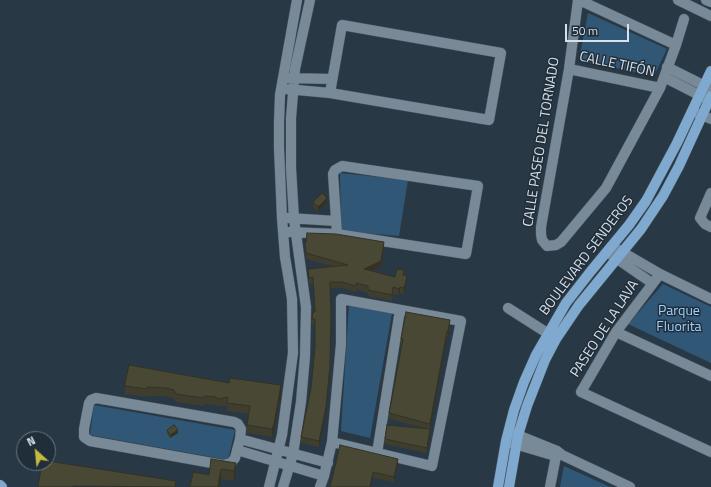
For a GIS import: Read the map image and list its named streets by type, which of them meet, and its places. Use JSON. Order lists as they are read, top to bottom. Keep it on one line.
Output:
{"streets":{"main road":["BOULEVARD SENDEROS"],"street":["CALLE TIFÓN","CALLE PASEO DEL TORNADO","PASEO DE LA LAVA"]},"crossings":[["CALLE TIFÓN","CALLE PASEO DEL TORNADO"],["BOULEVARD SENDEROS","PASEO DE LA LAVA"]],"parks":["Parque Fluorita"],"scale_bar":"50 m","north":"top left"}
